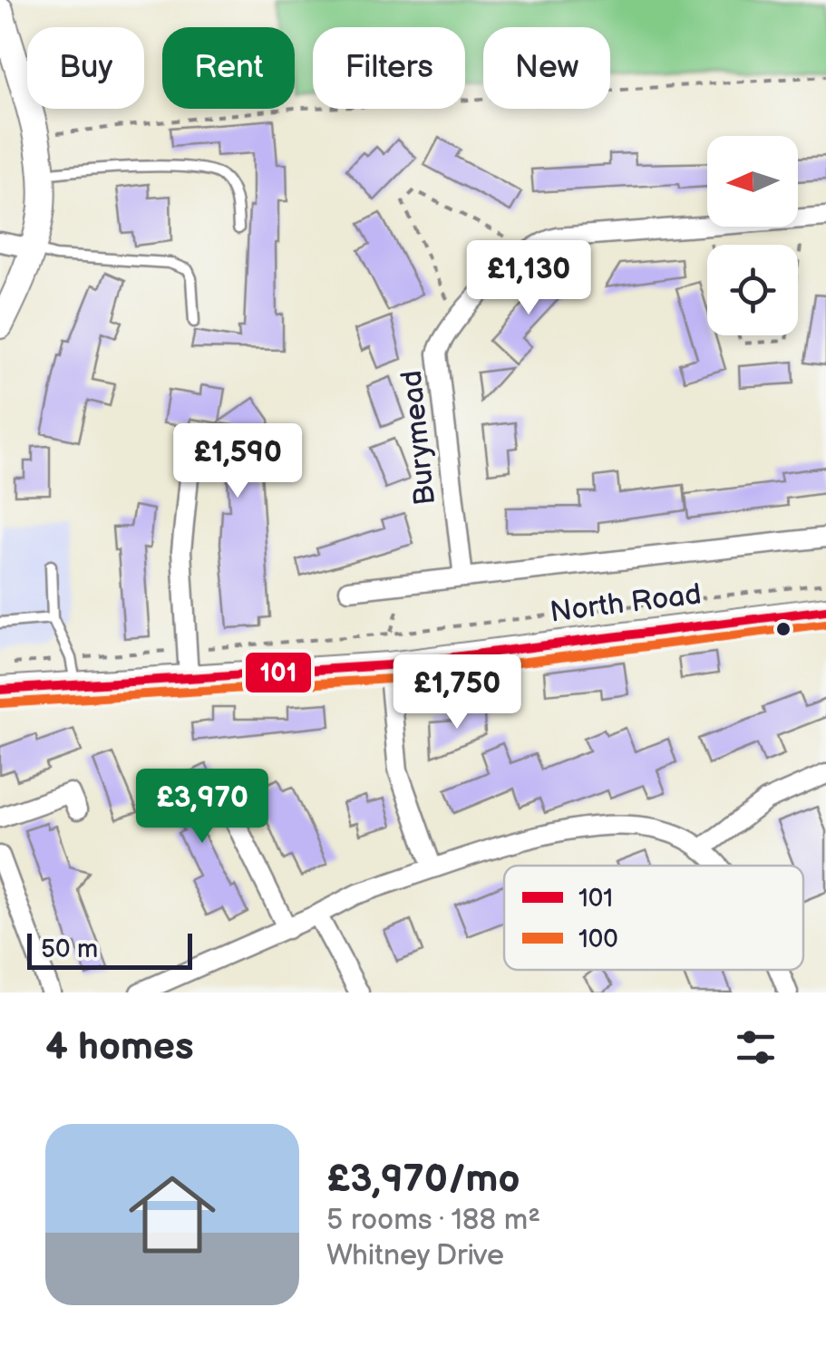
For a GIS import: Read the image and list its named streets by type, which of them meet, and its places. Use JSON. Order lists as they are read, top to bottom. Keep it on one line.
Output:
{"streets":{"main road":["North Road"],"street":["Burymead"]},"lines":["transit line 101","transit line 100"],"legend":["101","100"],"scale_bar":"50 m","north":"left","page":{"chip":["Buy","Rent","Filters","New"],"price":["£1,130","£1,590","£1,750","£3,970"],"scale":"50 m","heading":"4 homes","list":[{"name":"£3,970/mo","note":"5 rooms · 188 m² · Whitney Drive"}]}}
